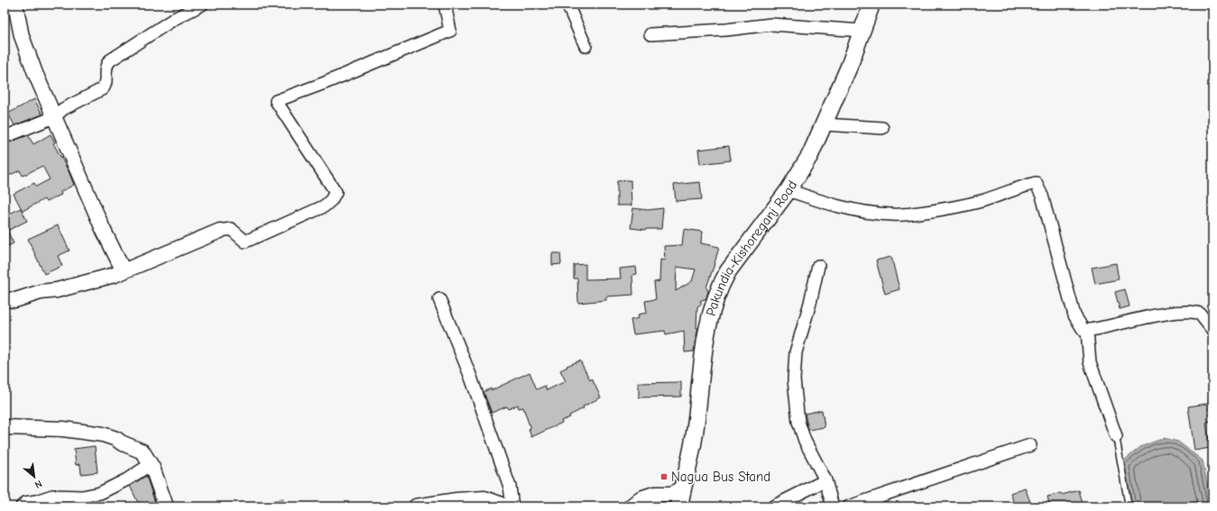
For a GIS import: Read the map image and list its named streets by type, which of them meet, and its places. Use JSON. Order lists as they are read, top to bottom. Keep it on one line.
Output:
{"streets":{"main road":["Pakundia-Kishoreganj Road"]},"places":{"transit":["Nagua Bus Stand"]},"north":"bottom right"}
